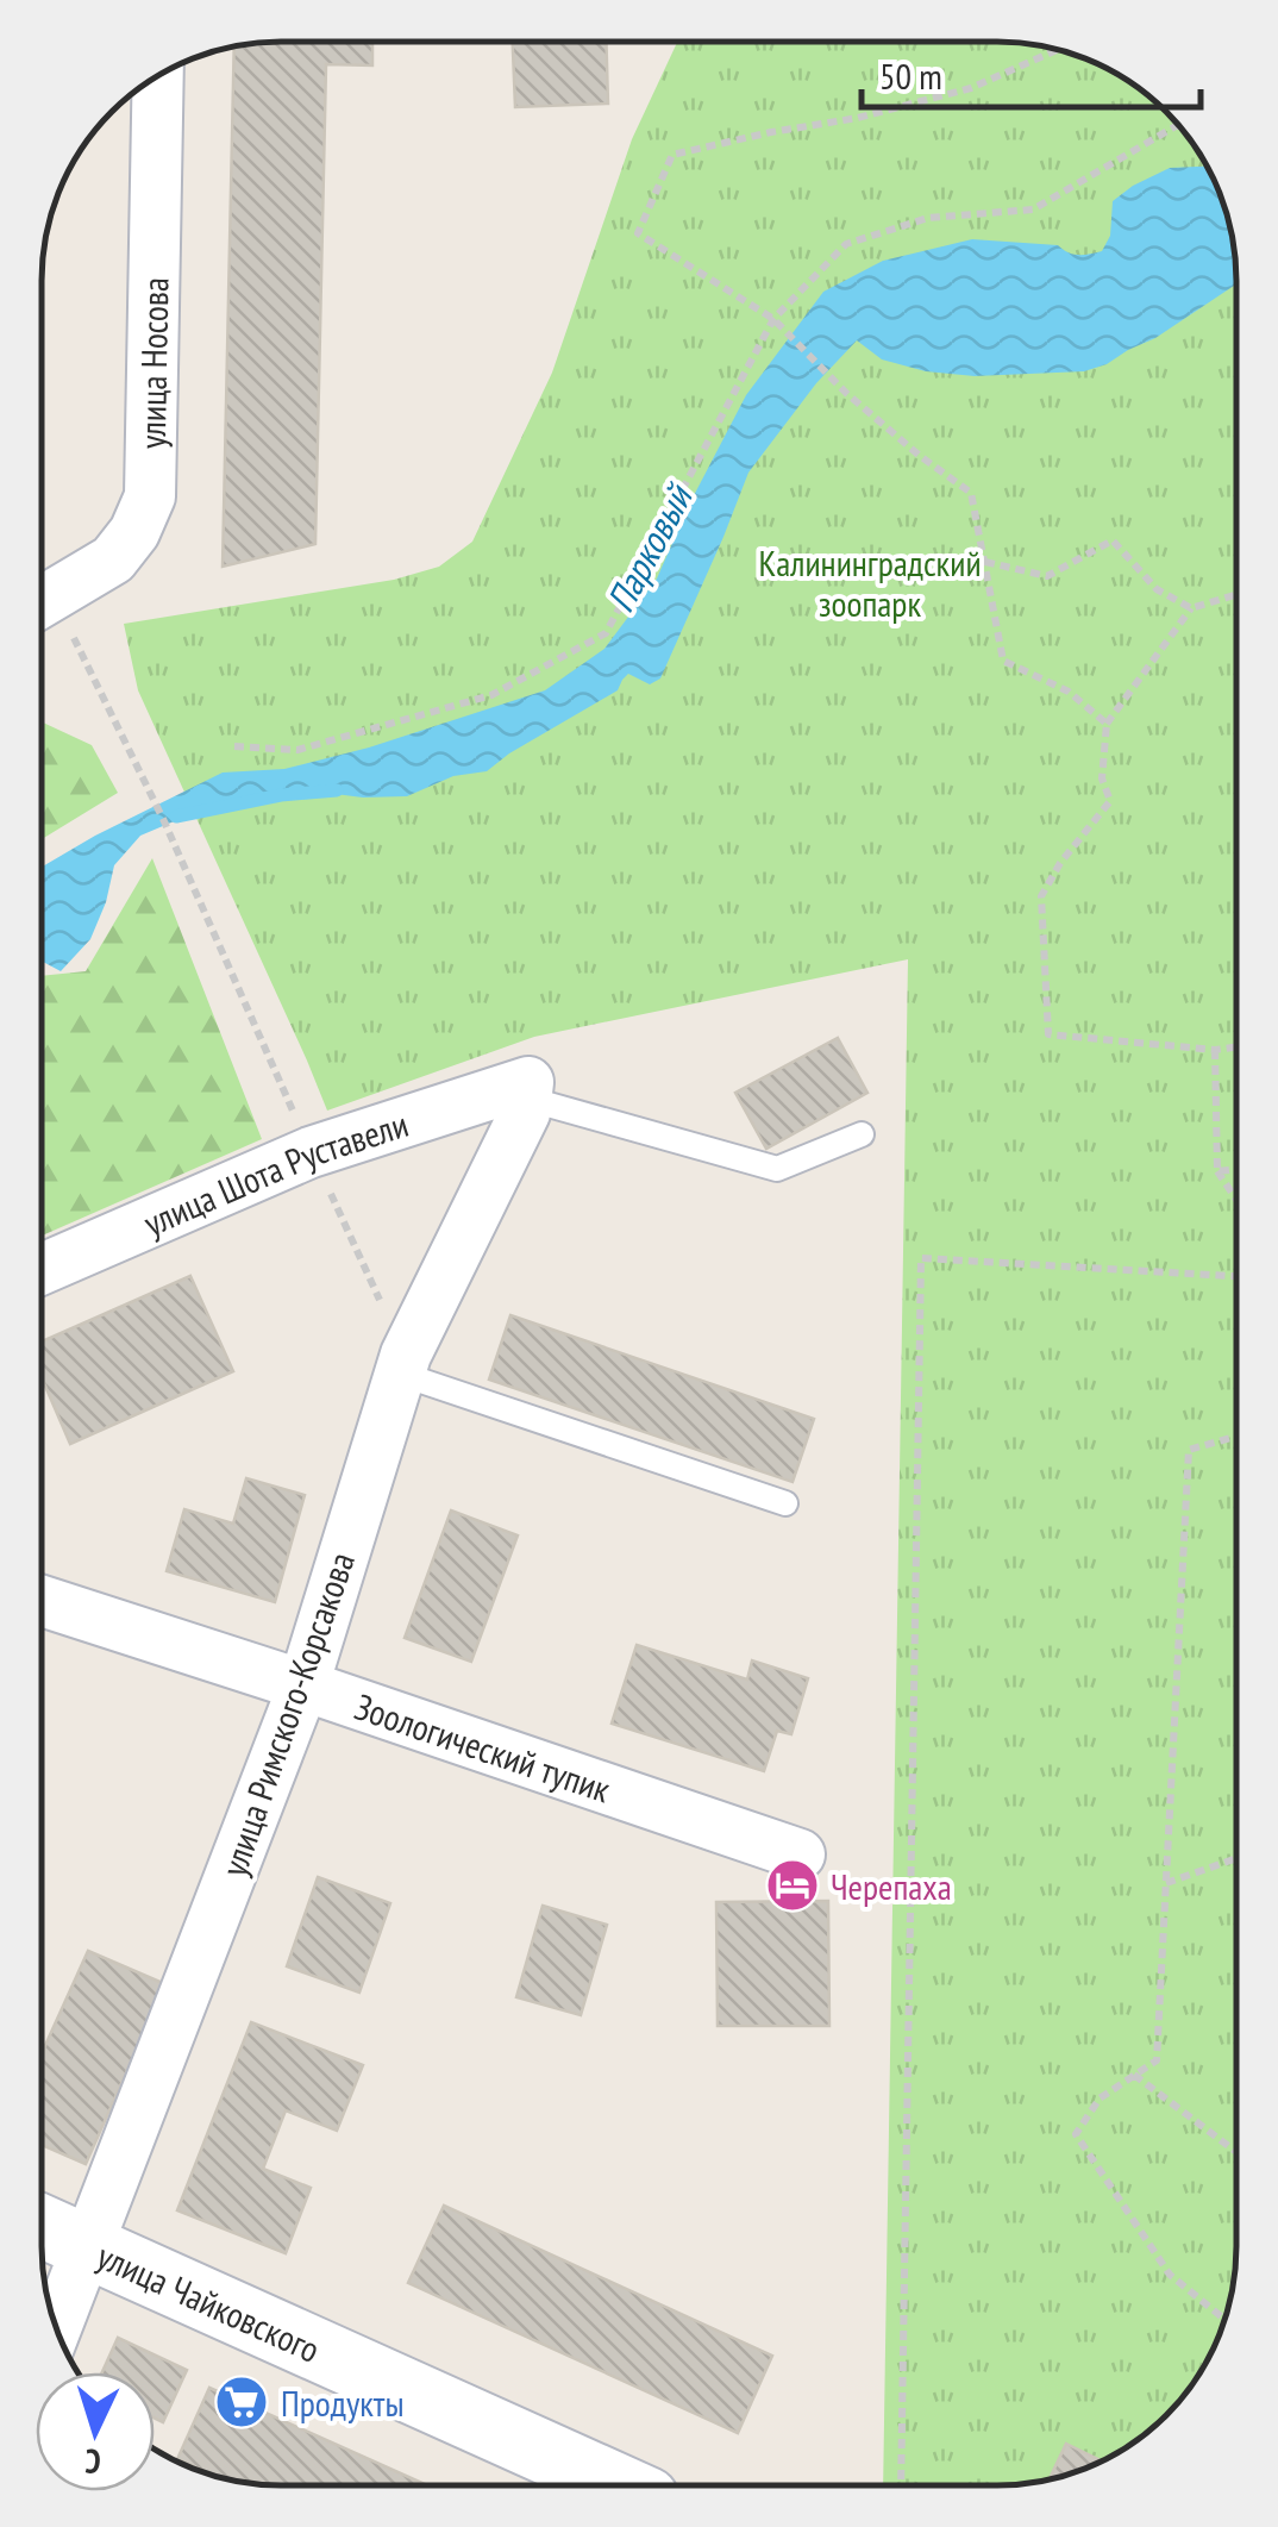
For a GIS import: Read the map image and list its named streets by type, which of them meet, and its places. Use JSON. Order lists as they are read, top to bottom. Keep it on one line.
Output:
{"streets":{"street":["улица Носова","улица Шота Руставели","улица Римского-Корсакова","Зоологический тупик","улица Чайковского"]},"crossings":[["улица Шота Руставели","улица Римского-Корсакова"],["улица Римского-Корсакова","Зоологический тупик"],["улица Римского-Корсакова","улица Чайковского"]],"water":["Парковый"],"parks":["Калининградский зоопарк"],"places":{"hotel":["Черепаха"],"supermarket":["Продукты"]},"scale_bar":"50 m","north":"bottom"}
